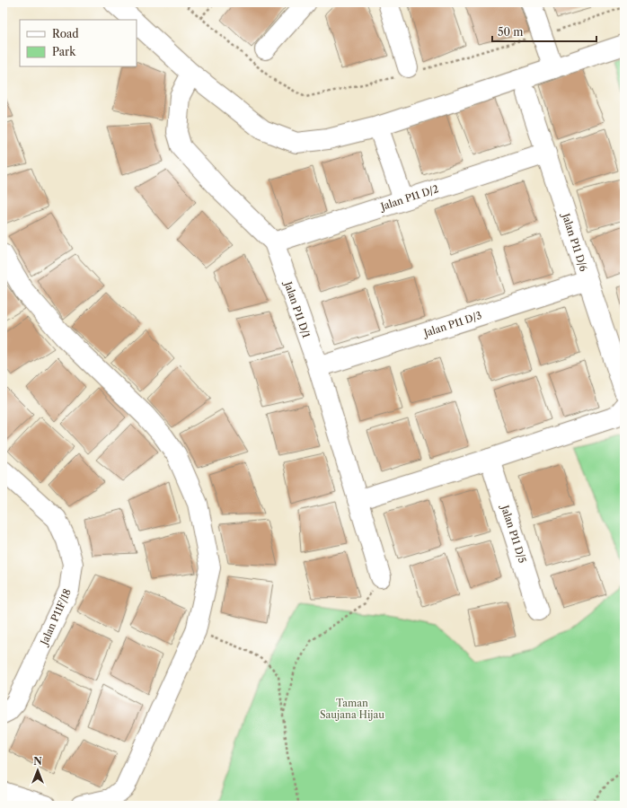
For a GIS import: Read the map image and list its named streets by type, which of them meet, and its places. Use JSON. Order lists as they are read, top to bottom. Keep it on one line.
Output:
{"streets":{"street":["Jalan P11 D/2","Jalan P11 D/6","Jalan P11 D/1","Jalan P11 D/3","Jalan P11 D/5","Jalan P11F/18"]},"crossings":[["Jalan P11 D/2","Jalan P11 D/6"],["Jalan P11 D/2","Jalan P11 D/1"],["Jalan P11 D/6","Jalan P11 D/3"],["Jalan P11 D/1","Jalan P11 D/3"]],"parks":["Taman Saujana Hijau"],"legend":["Road","Park"],"scale_bar":"50 m","north":"top"}
